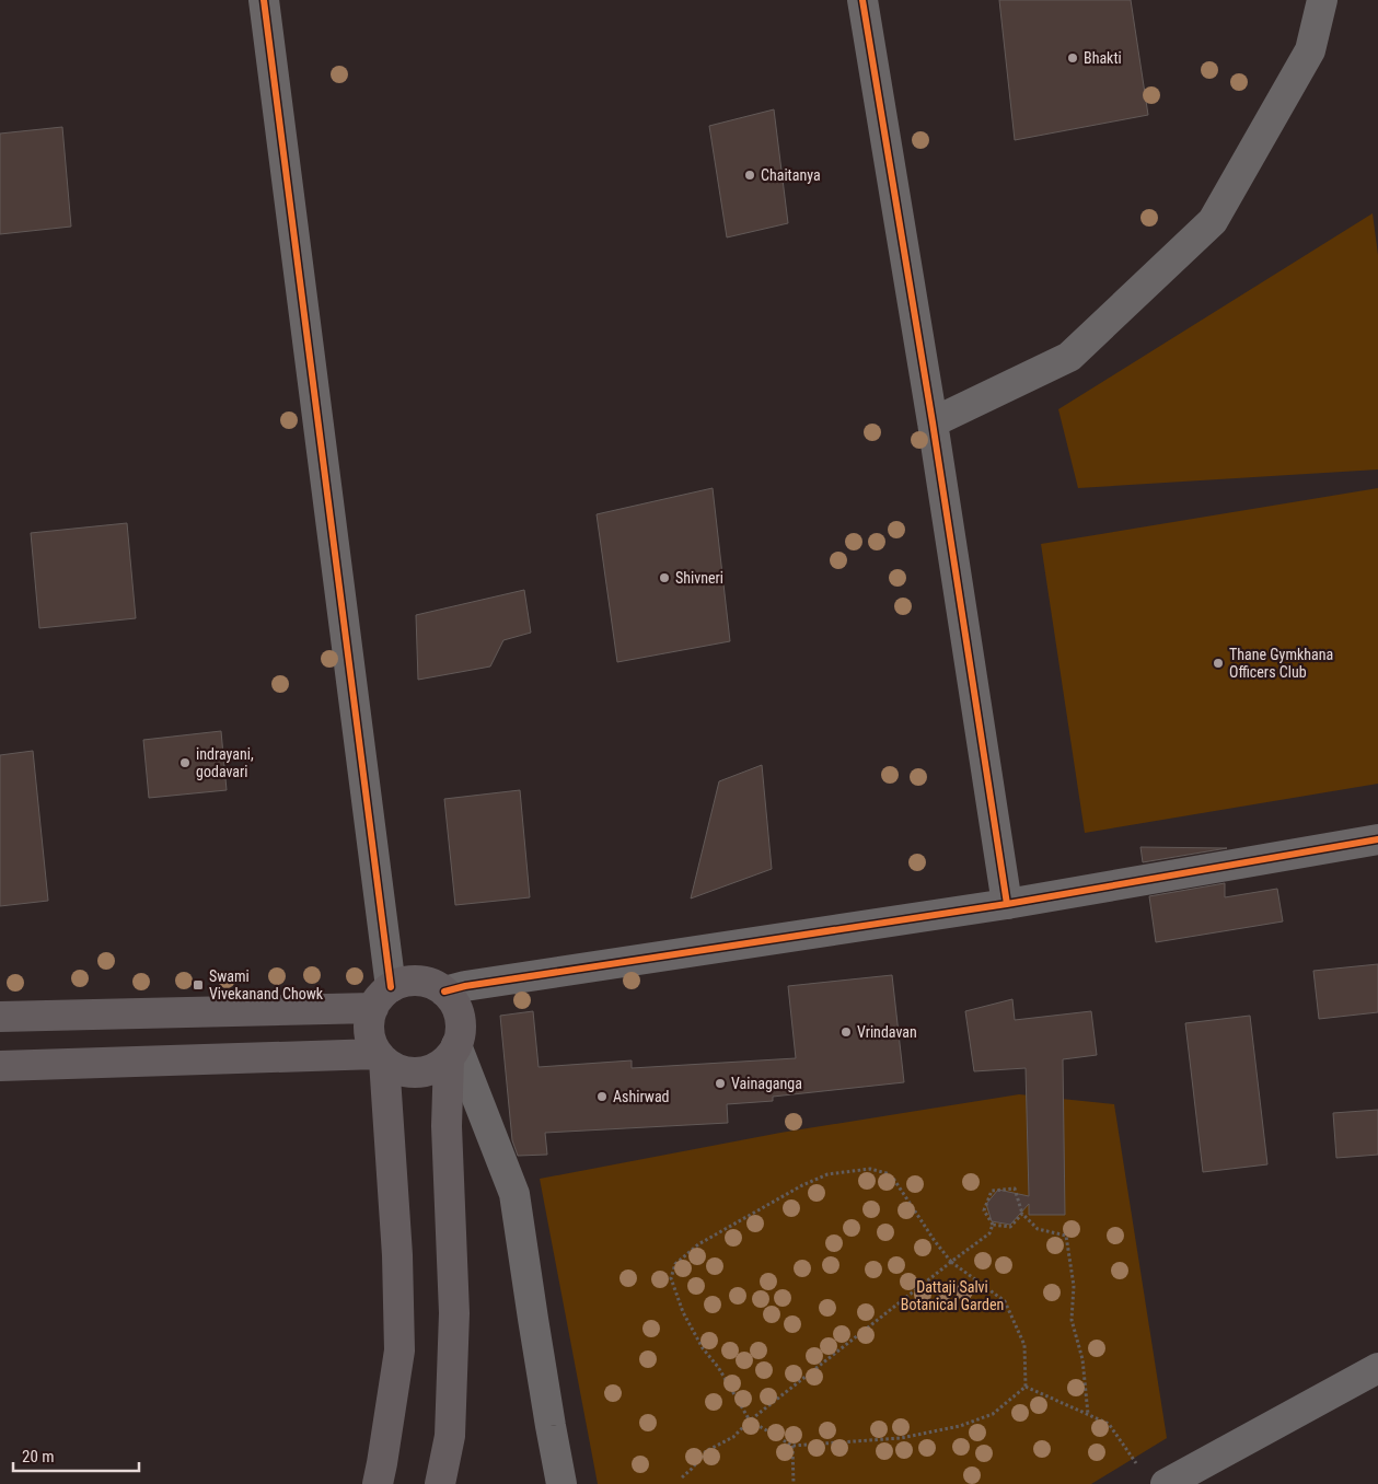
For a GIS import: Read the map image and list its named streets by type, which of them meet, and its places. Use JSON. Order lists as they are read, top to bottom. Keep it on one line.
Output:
{"parks":["Dattaji Salvi Botanical Garden"],"places":{"other":["Bhakti","Chaitanya","Shivneri","Thane Gymkhana Officers Club","indrayani, godavari","Vrindavan","Vainaganga","Ashirwad"],"transit":["Swami Vivekanand Chowk"]},"scale_bar":"20 m"}
